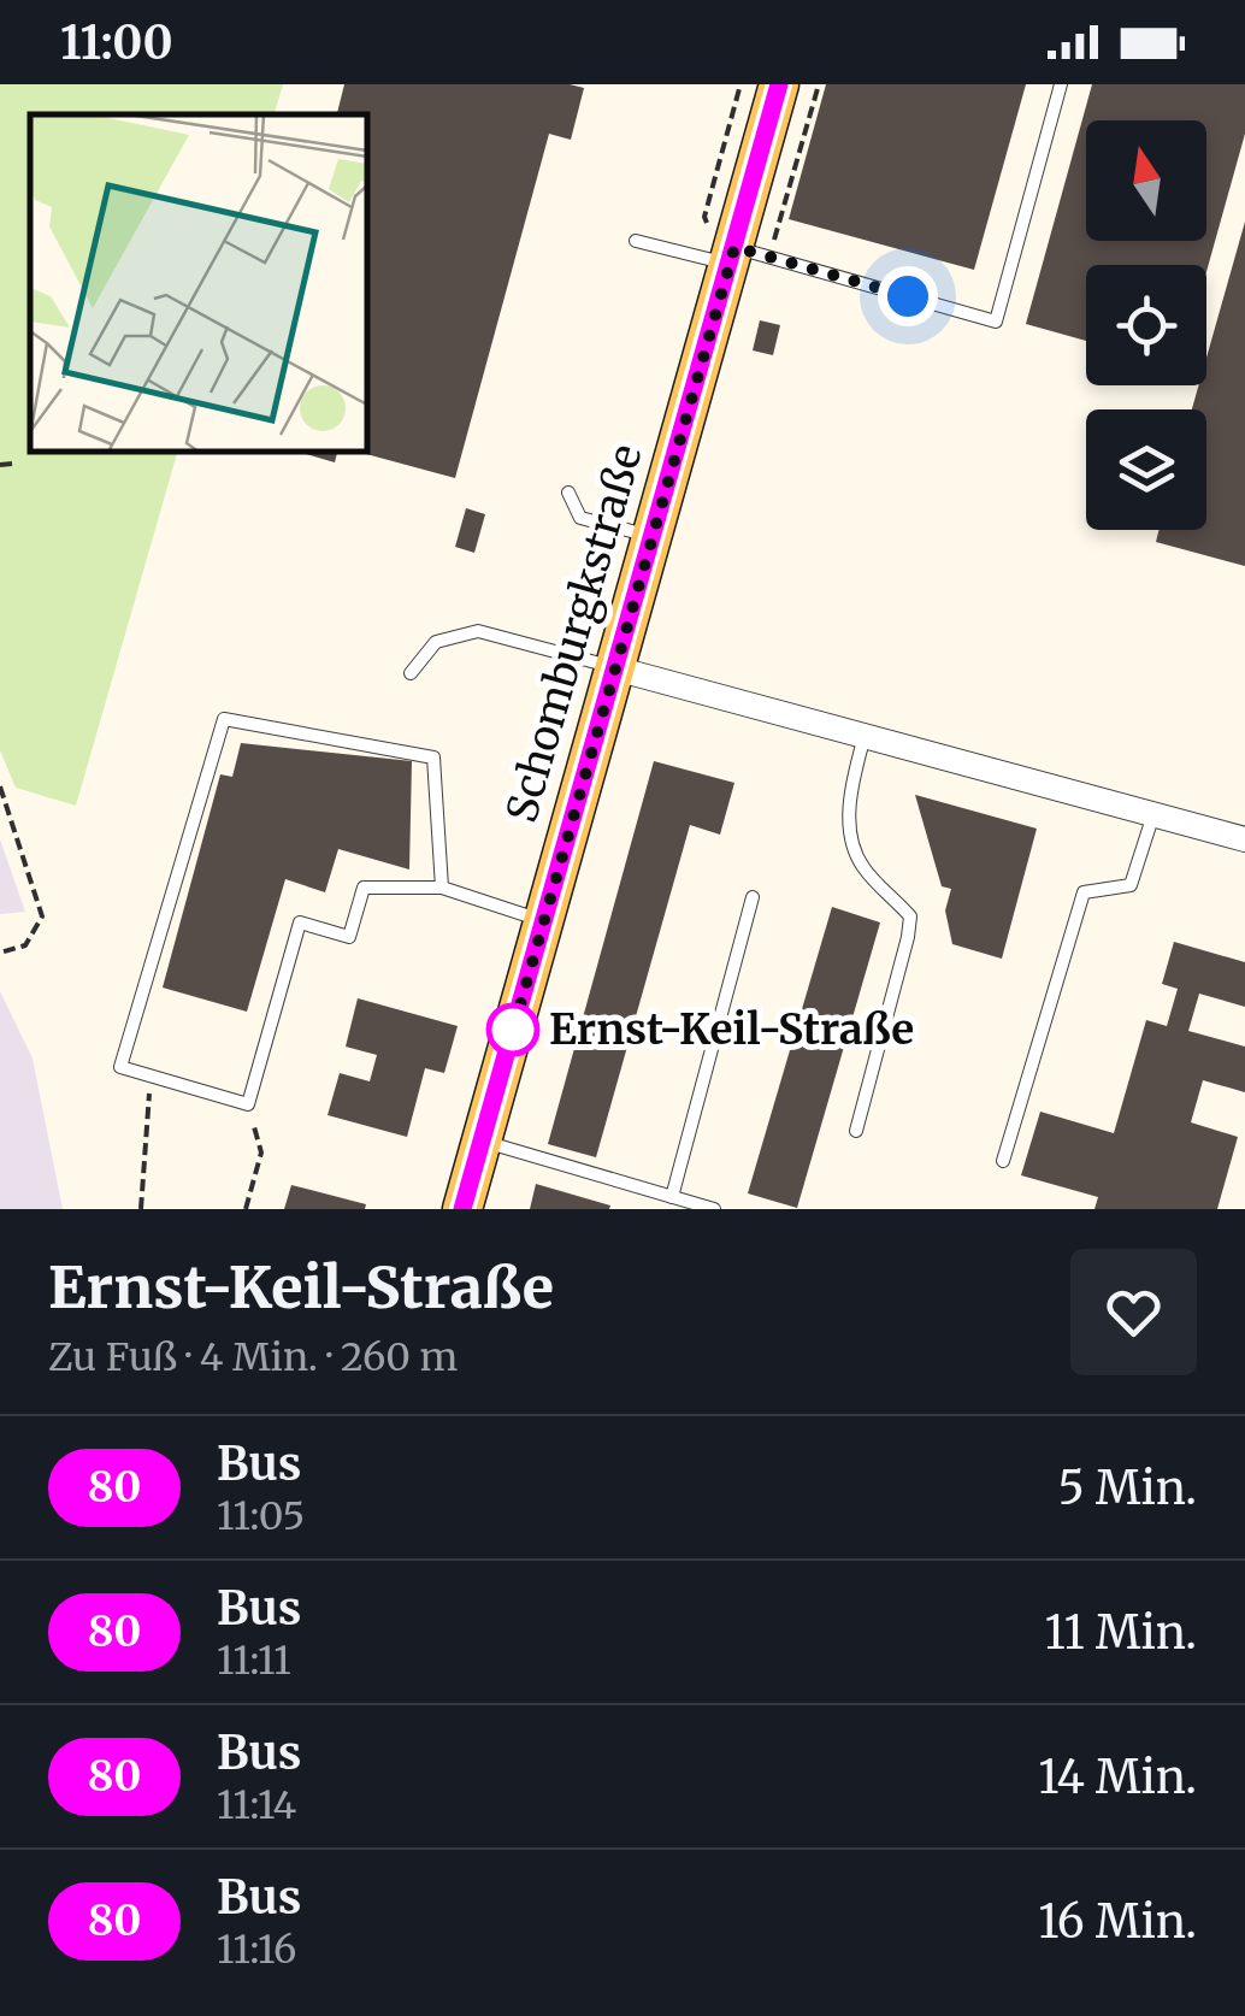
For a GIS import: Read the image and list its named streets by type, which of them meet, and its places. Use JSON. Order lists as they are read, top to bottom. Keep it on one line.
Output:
{"streets":{"main road":["Schomburgkstraße"]},"places":["Ernst-Keil-Straße"],"lines":["bus line 80"],"north":"top","page":{"status":"11:00","heading":["Ernst-Keil-Straße","Zu Fuß · 4 Min. · 260 m"],"list":[{"mark":"80","name":"Bus","note":"11:05","value":"5 Min."},{"mark":"80","name":"Bus","note":"11:11","value":"11 Min."},{"mark":"80","name":"Bus","note":"11:14","value":"14 Min."},{"mark":"80","name":"Bus","note":"11:16","value":"16 Min."}]}}
